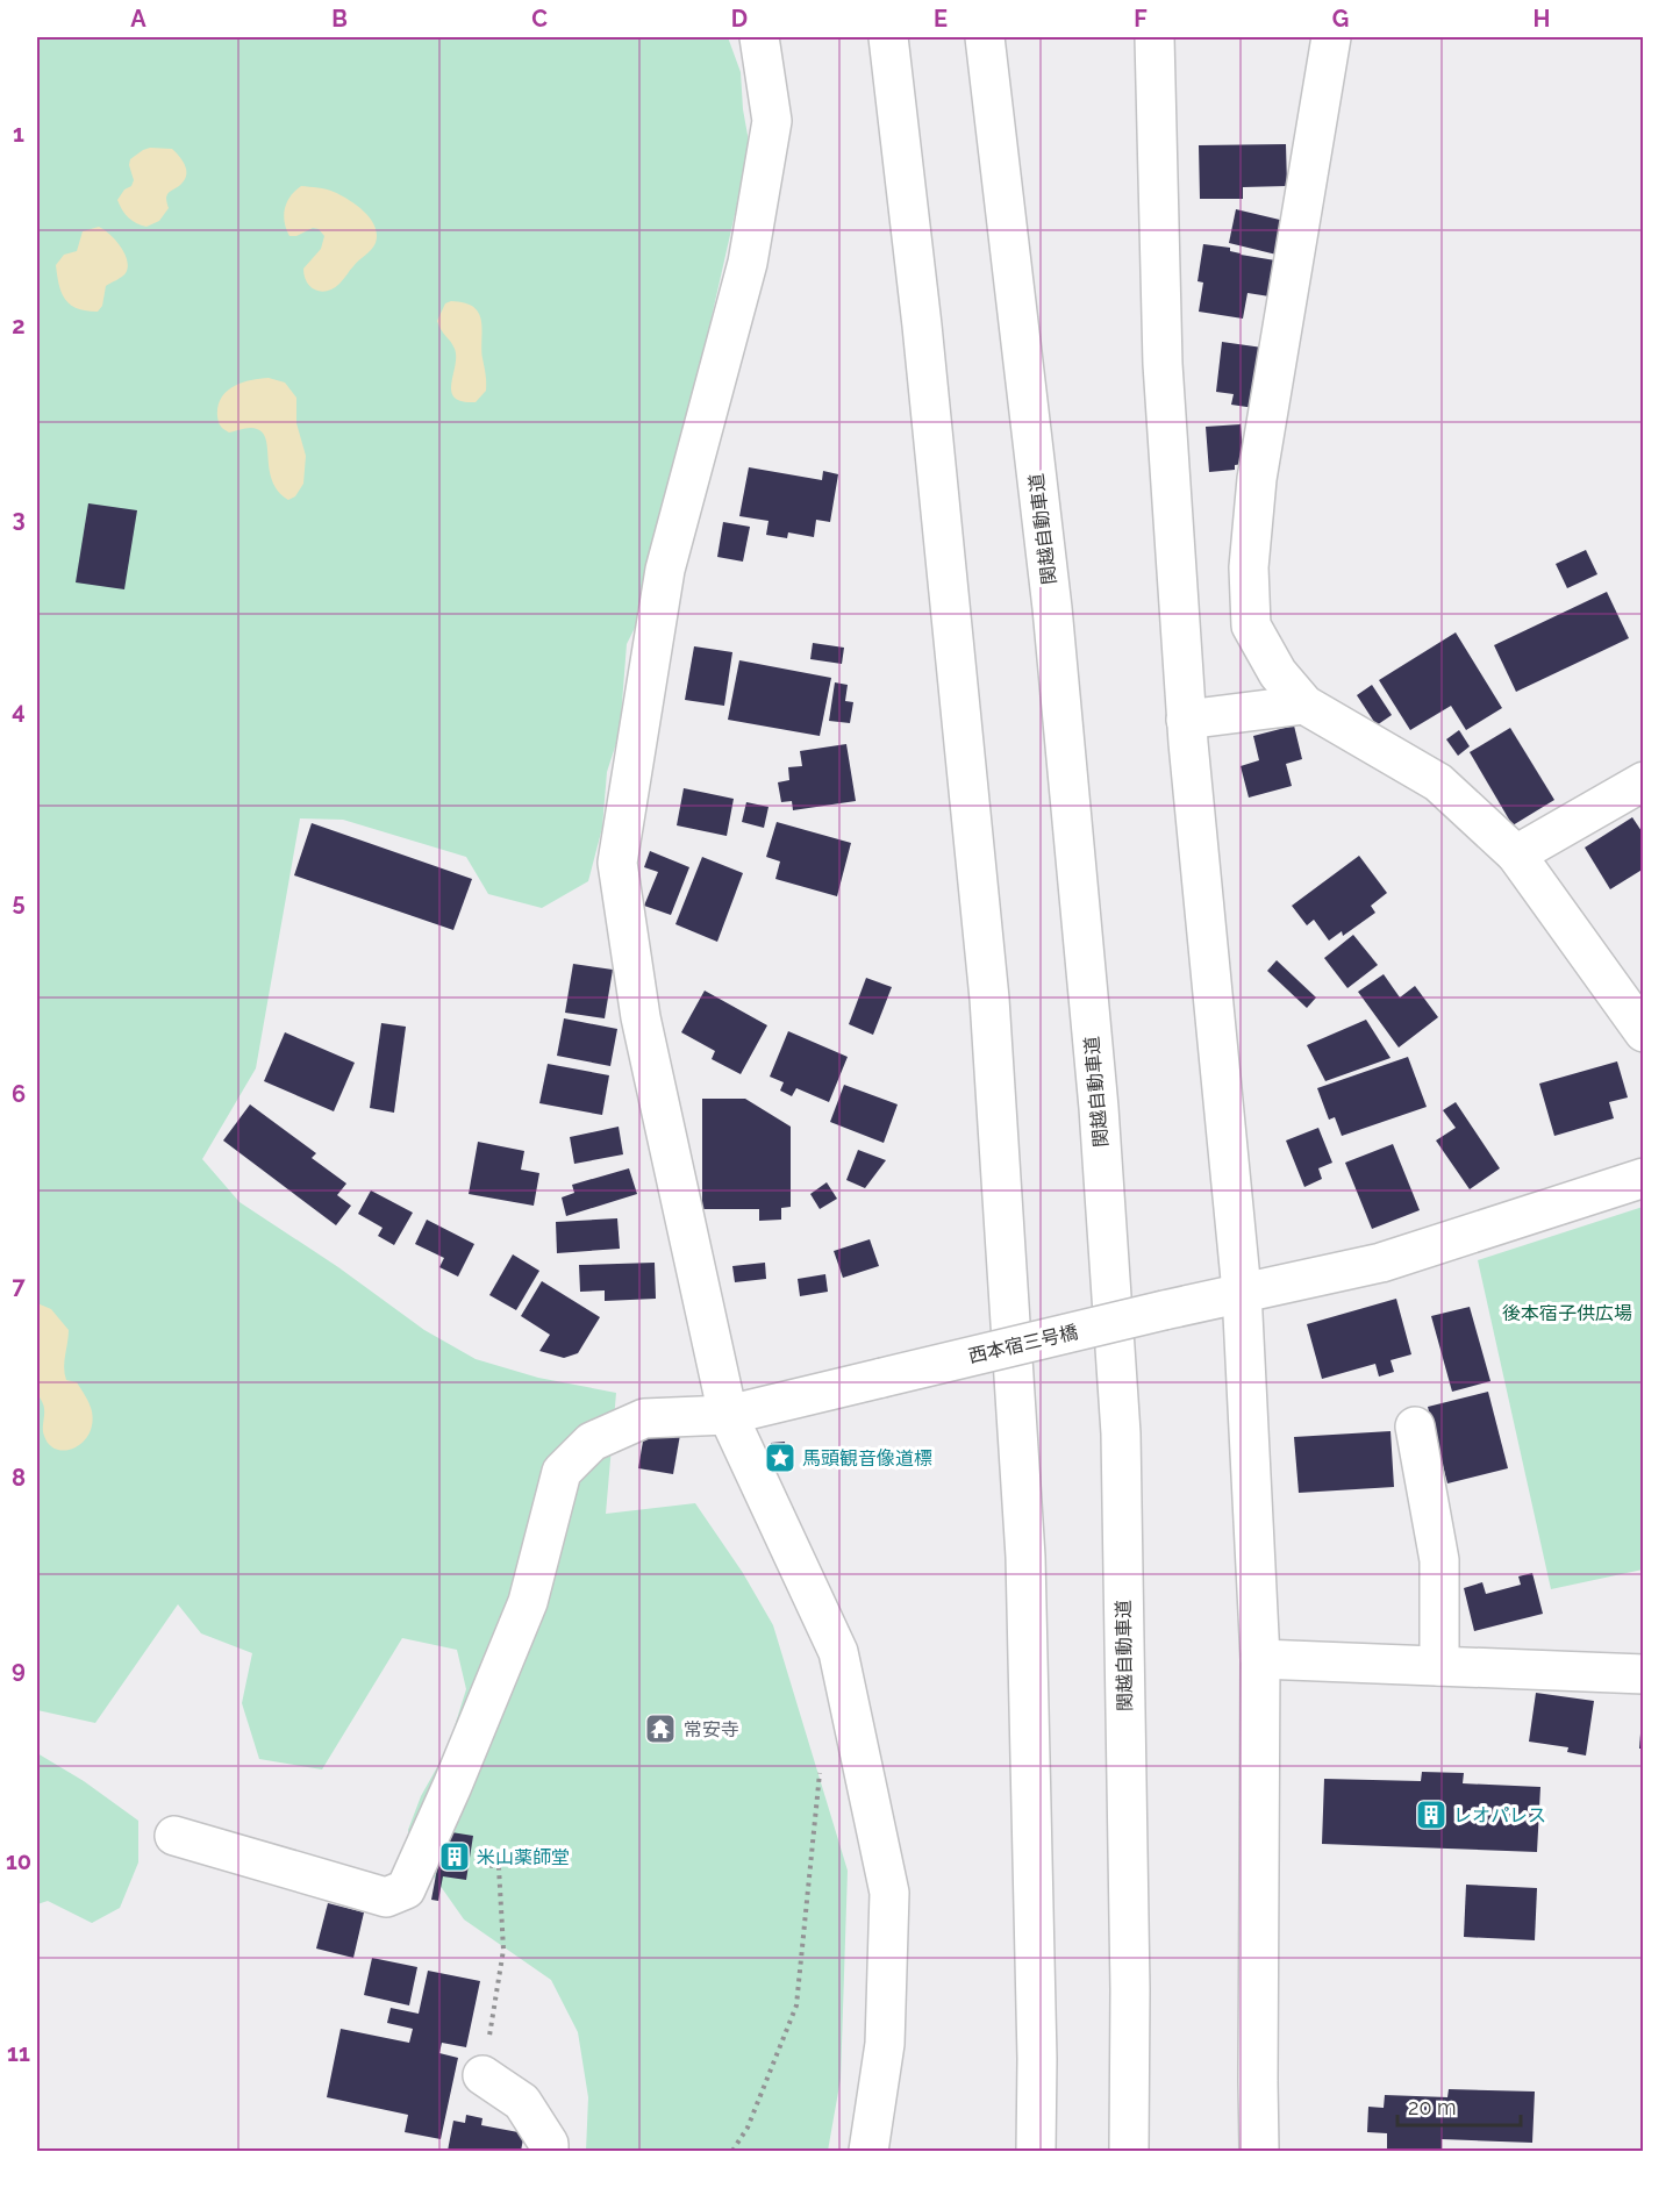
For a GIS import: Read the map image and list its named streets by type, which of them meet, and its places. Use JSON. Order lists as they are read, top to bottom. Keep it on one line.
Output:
{"streets":{"main road":["関越自動車道","西本宿三号橋"]},"parks":["後本宿子供広場"],"places":{"place":["馬頭観音像道標"],"temple":["常安寺"],"building":["レオパレス","米山薬師堂"]},"scale_bar":"20 m","grid":{"columns":["A","B","C","D","E","F","G","H"],"rows":["1","2","3","4","5","6","7","8","9","10","11"]}}
